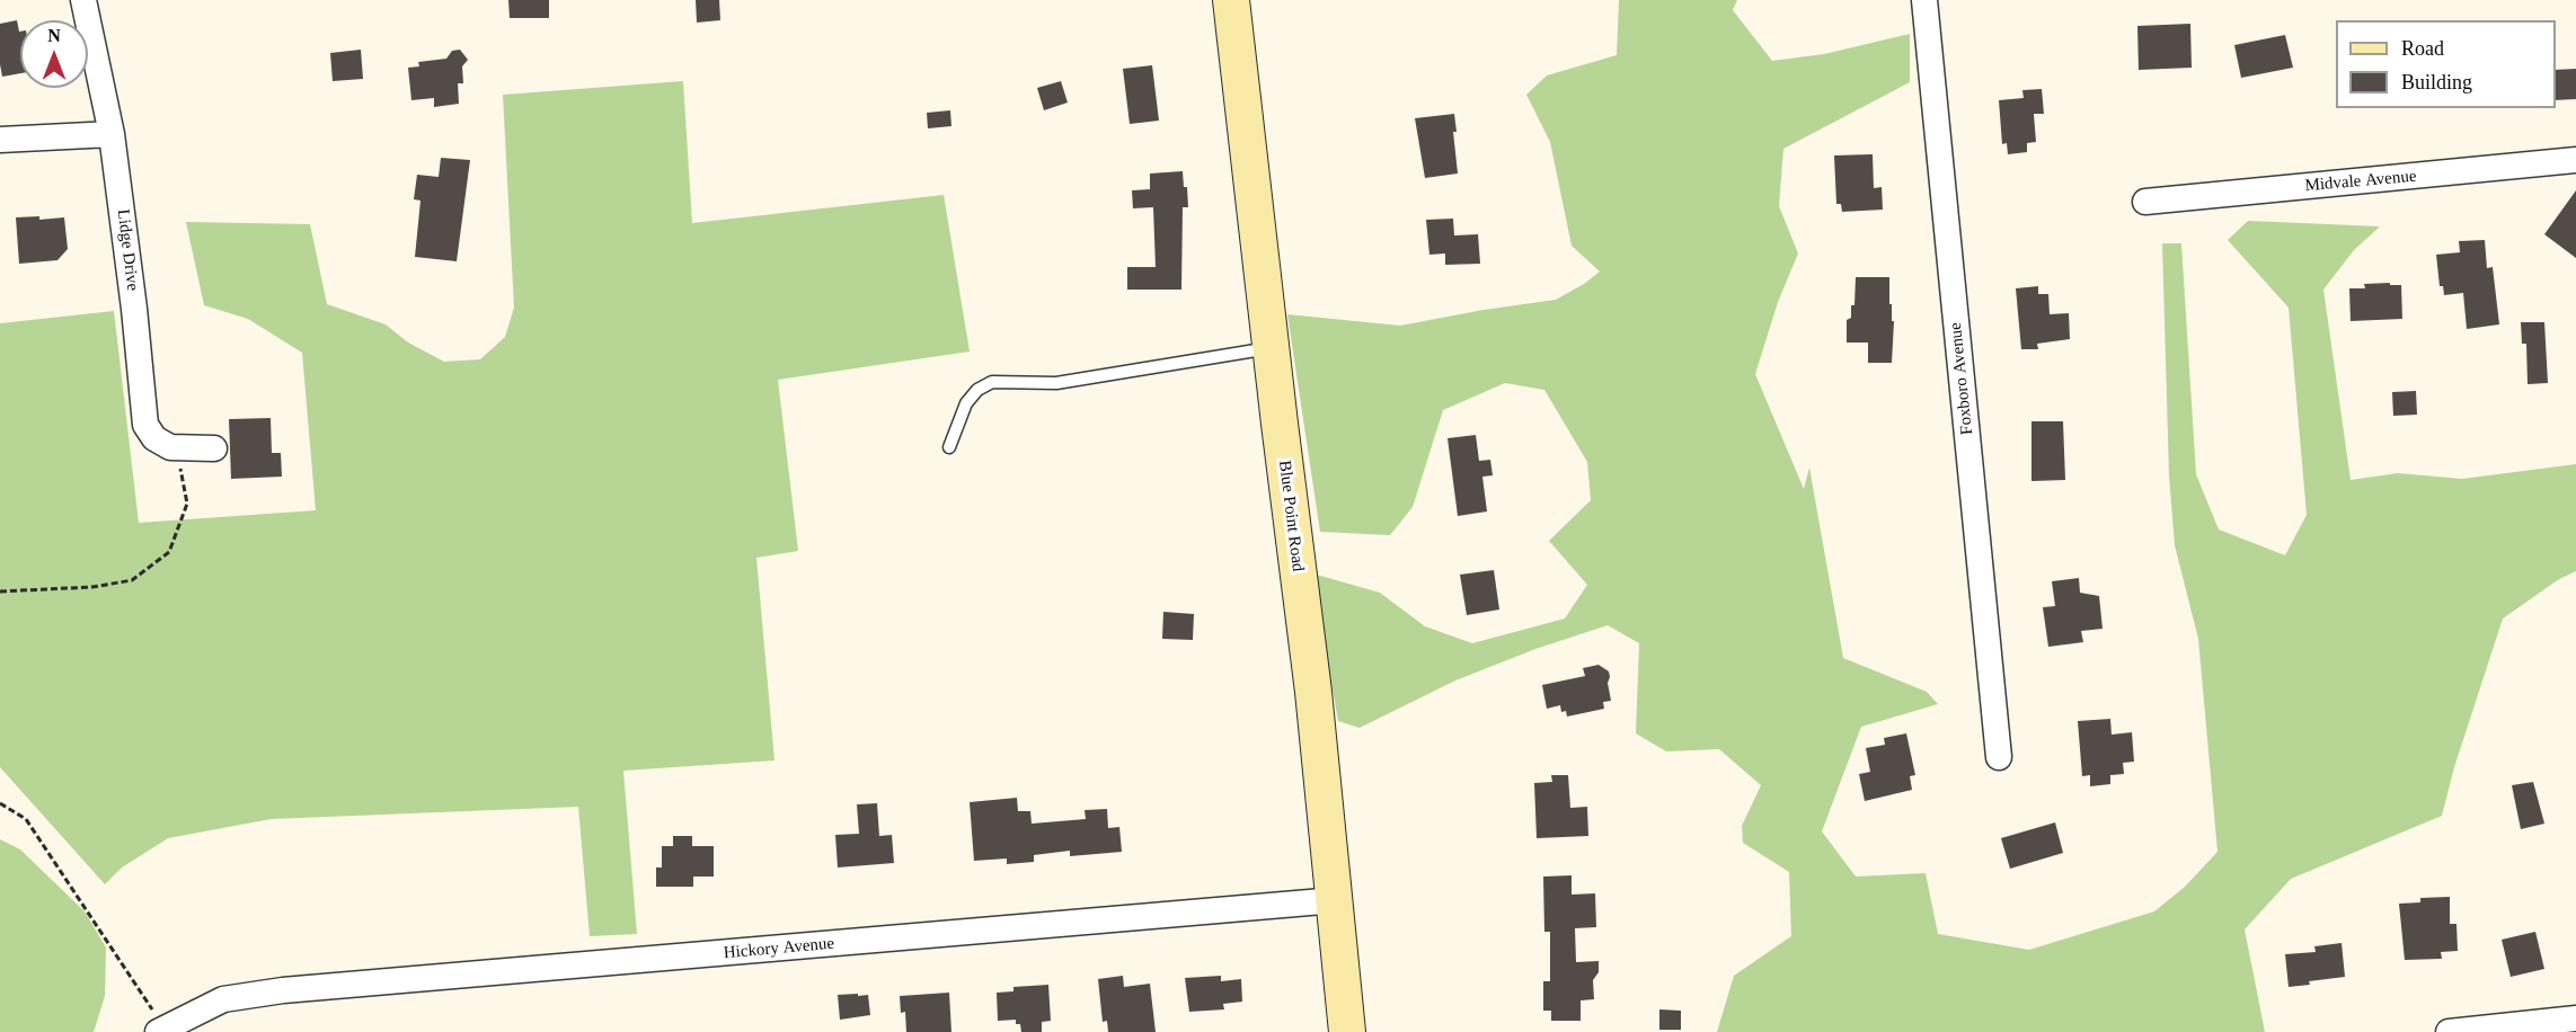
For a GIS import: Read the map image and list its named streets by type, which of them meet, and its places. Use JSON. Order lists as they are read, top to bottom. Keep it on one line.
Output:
{"streets":{"street":["Midvale Avenue","Lidge Drive","Foxboro Avenue","Blue Point Road","Hickory Avenue"]},"crossings":[["Blue Point Road","Hickory Avenue"]],"legend":["Road","Building"],"north":"top"}
